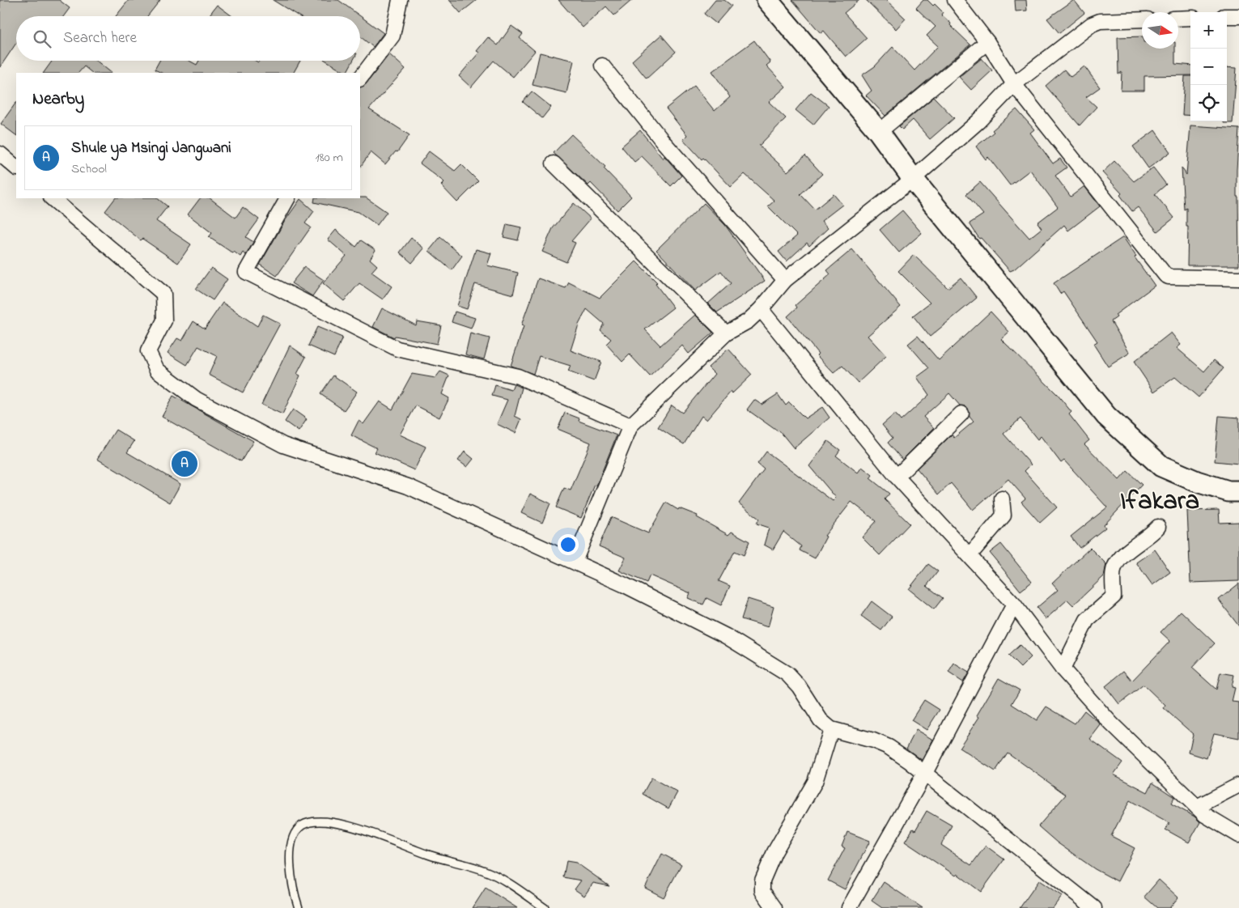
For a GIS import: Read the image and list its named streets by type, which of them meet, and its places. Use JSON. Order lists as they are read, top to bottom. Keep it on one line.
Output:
{"districts":["Ifakara"],"north":"right","page":{"map_buttons":["+","−"],"search":"Search here","heading":"Nearby","list":[{"mark":"A","name":"Shule ya Msingi Jangwani","note":"School","value":"180 m"}],"pins":"A"}}
